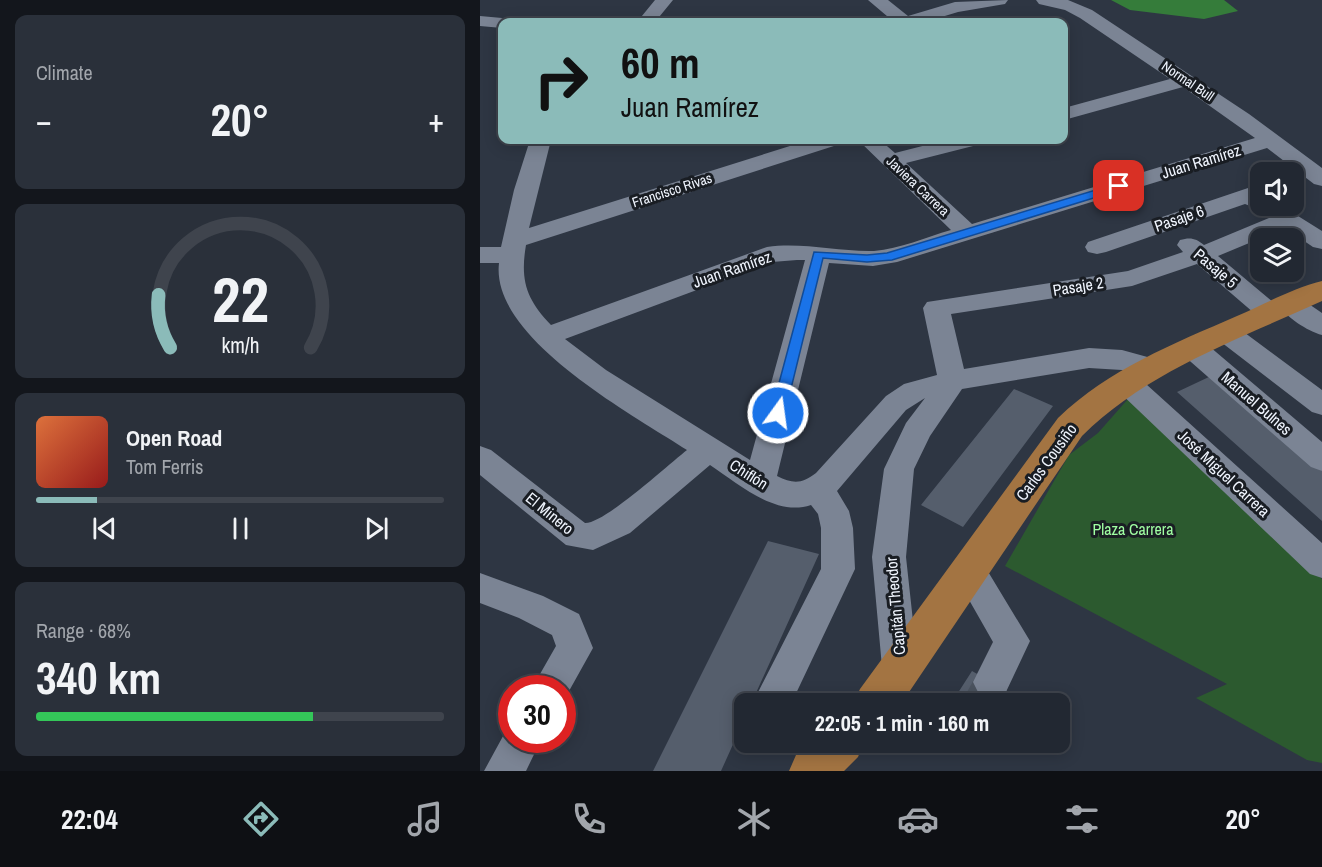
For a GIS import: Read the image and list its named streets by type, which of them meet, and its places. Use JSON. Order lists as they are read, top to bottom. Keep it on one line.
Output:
{"streets":{"main road":["Carlos Cousiño"],"street":["Normal Bull","Juan Ramírez","Javiera Carrera","Francisco Rivas","Pasaje 6","Pasaje 5","Pasaje 2","Manuel Bulnes","José Miguel Carrera","Chiflón","El Minero","Capitán Theodor"]},"crossings":[["Normal Bull","Juan Ramírez"],["Juan Ramírez","Javiera Carrera"],["Juan Ramírez","Chiflón"],["Francisco Rivas","Chiflón"],["Pasaje 6","Pasaje 5"],["Pasaje 5","Pasaje 2"],["Pasaje 5","Carlos Cousiño"],["Pasaje 2","Capitán Theodor"],["Manuel Bulnes","Carlos Cousiño"],["Carlos Cousiño","José Miguel Carrera"],["Carlos Cousiño","Capitán Theodor"],["Chiflón","El Minero"]],"parks":["Plaza Carrera"],"page":{"tile":["Climate",["Range · 68%","340 km"]],"turn":["60 m","Juan Ramírez"],"heat":["−","20°","+"],"song":["Open Road","Tom Ferris"],"limit":"30","trip":"22:05 · 1 min · 160 m","tabs":["22:04","20°"],"gauge":["22","km/h"]}}
